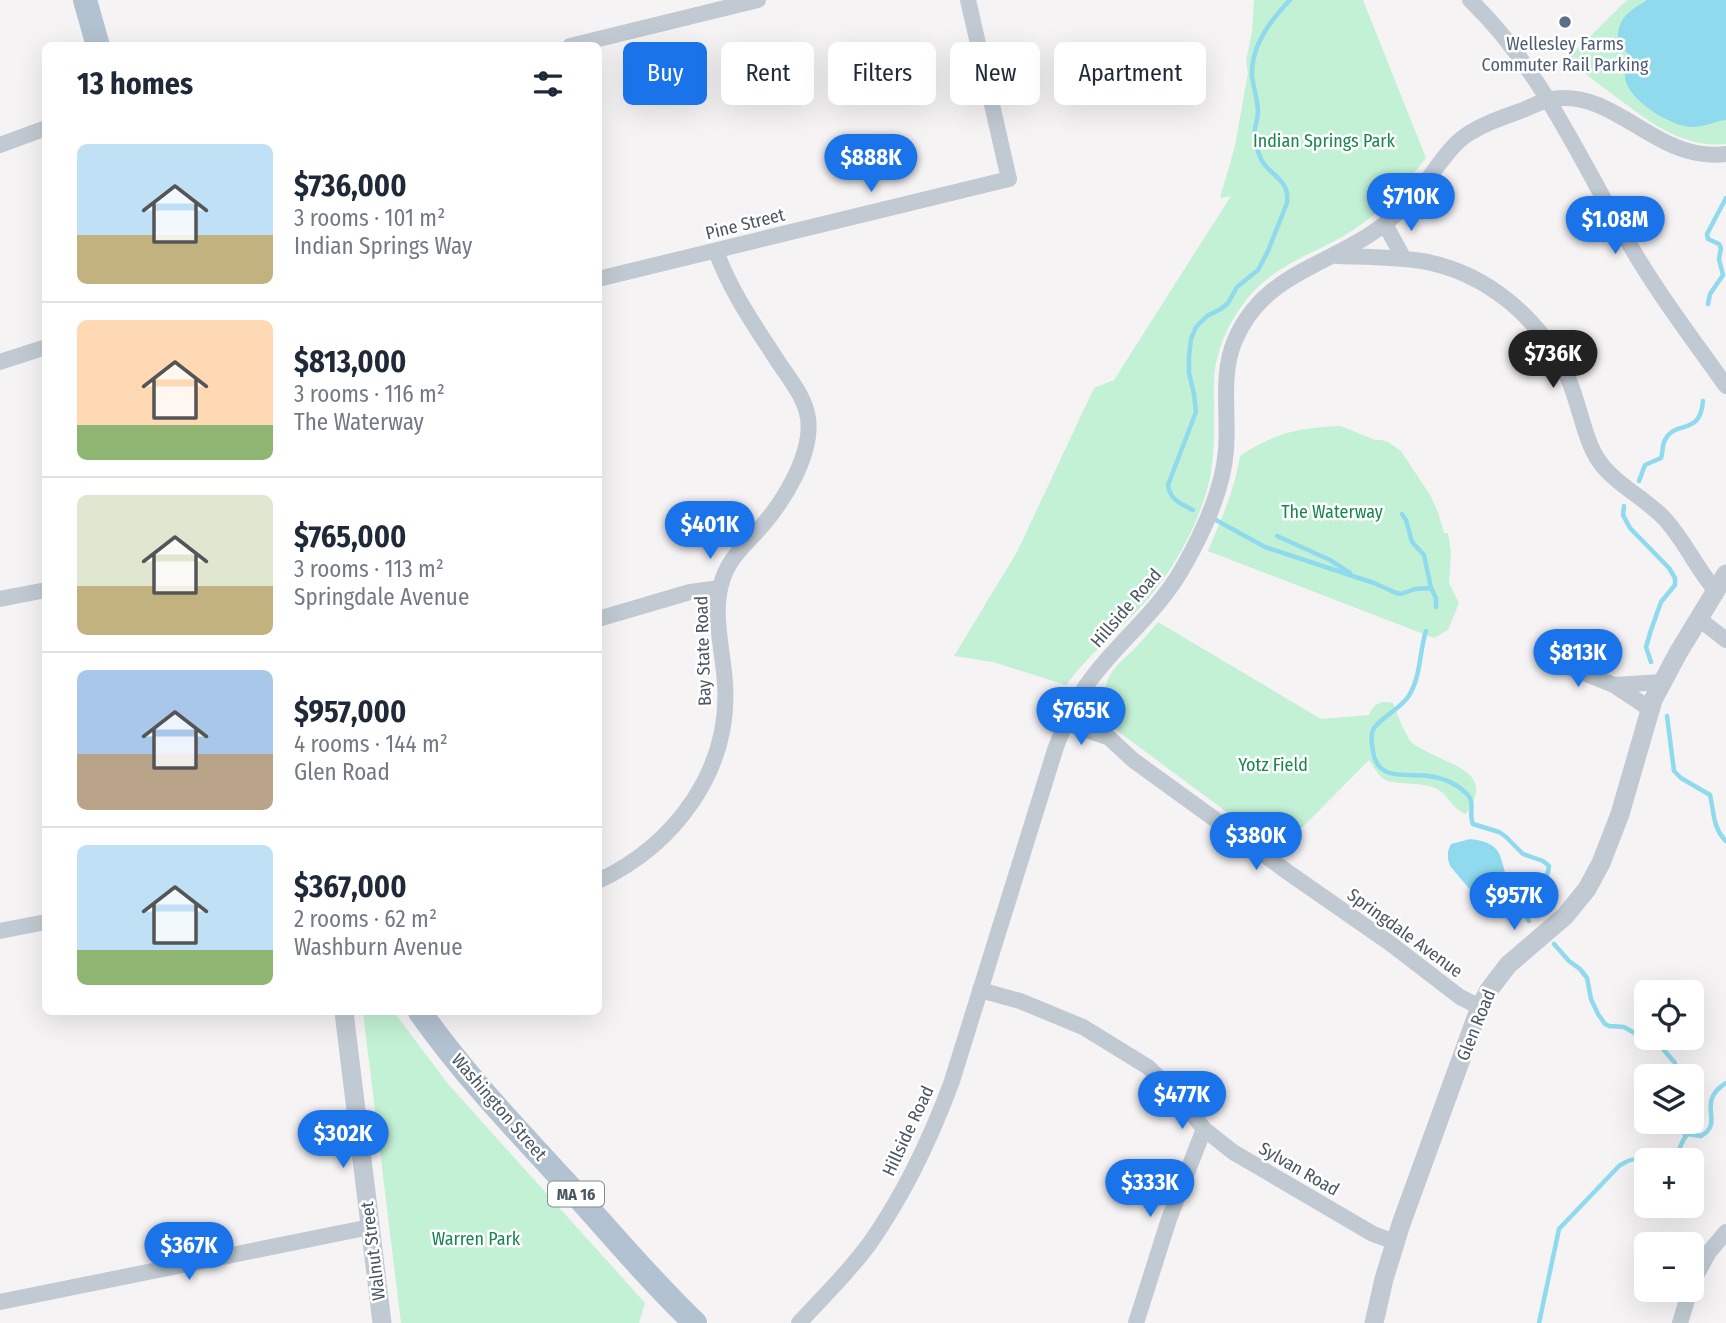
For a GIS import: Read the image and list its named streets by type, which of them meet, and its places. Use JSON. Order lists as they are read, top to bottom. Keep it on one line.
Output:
{"streets":{"main road":["Washington Street","MA 16"],"street":["Pine Street","Hillside Road","Bay State Road","Springdale Avenue","Glen Road","Sylvan Road","Walnut Street"]},"crossings":[["Pine Street","Bay State Road"],["Hillside Road","Springdale Avenue"],["Hillside Road","Sylvan Road"],["Springdale Avenue","Glen Road"],["Glen Road","Sylvan Road"]],"parks":["Indian Springs Park","The Waterway","Yotz Field","Warren Park"],"places":["Wellesley Farms Commuter Rail Parking"],"page":{"chip":["Buy","Rent","Filters","New","Apartment"],"heading":"13 homes","list":[{"name":"$736,000","note":"3 rooms · 101 m² · Indian Springs Way"},{"name":"$813,000","note":"3 rooms · 116 m² · The Waterway"},{"name":"$765,000","note":"3 rooms · 113 m² · Springdale Avenue"},{"name":"$957,000","note":"4 rooms · 144 m² · Glen Road"},{"name":"$367,000","note":"2 rooms · 62 m² · Washburn Avenue"}],"price":["$888K","$710K","$1.08M","$736K","$401K","$813K","$765K","$380K","$957K","$477K","$302K","$333K","$367K"],"map_buttons":["+","−"]}}
